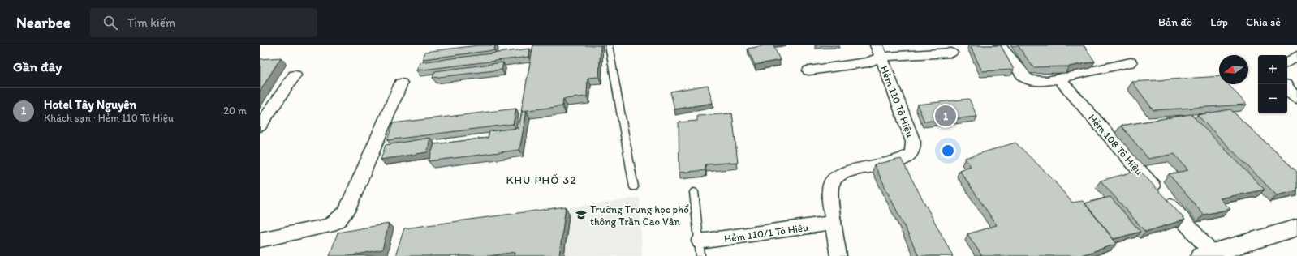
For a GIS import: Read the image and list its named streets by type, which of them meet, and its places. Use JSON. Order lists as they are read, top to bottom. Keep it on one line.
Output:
{"streets":{"street":["Hẻm 110 Tô Hiệu","Hẻm 108 Tô Hiệu","Hẻm 110/1 Tô Hiệu"]},"crossings":[["Hẻm 110 Tô Hiệu","Hẻm 110/1 Tô Hiệu"]],"districts":["KHU PHỐ 32"],"places":{"school or university":["Trường Trung học phổ thông Trần Cao Vân"]},"north":"left","page":{"header":"Nearbee","search":"Tìm kiếm","nav":["Bản đồ","Lớp","Chia sẻ"],"heading":"Gần đây","map_buttons":["+","−"],"list":[{"mark":"1","name":"Hotel Tây Nguyên","note":"Khách sạn · Hẻm 110 Tô Hiệu","value":"20 m"}],"pins":"1"}}
